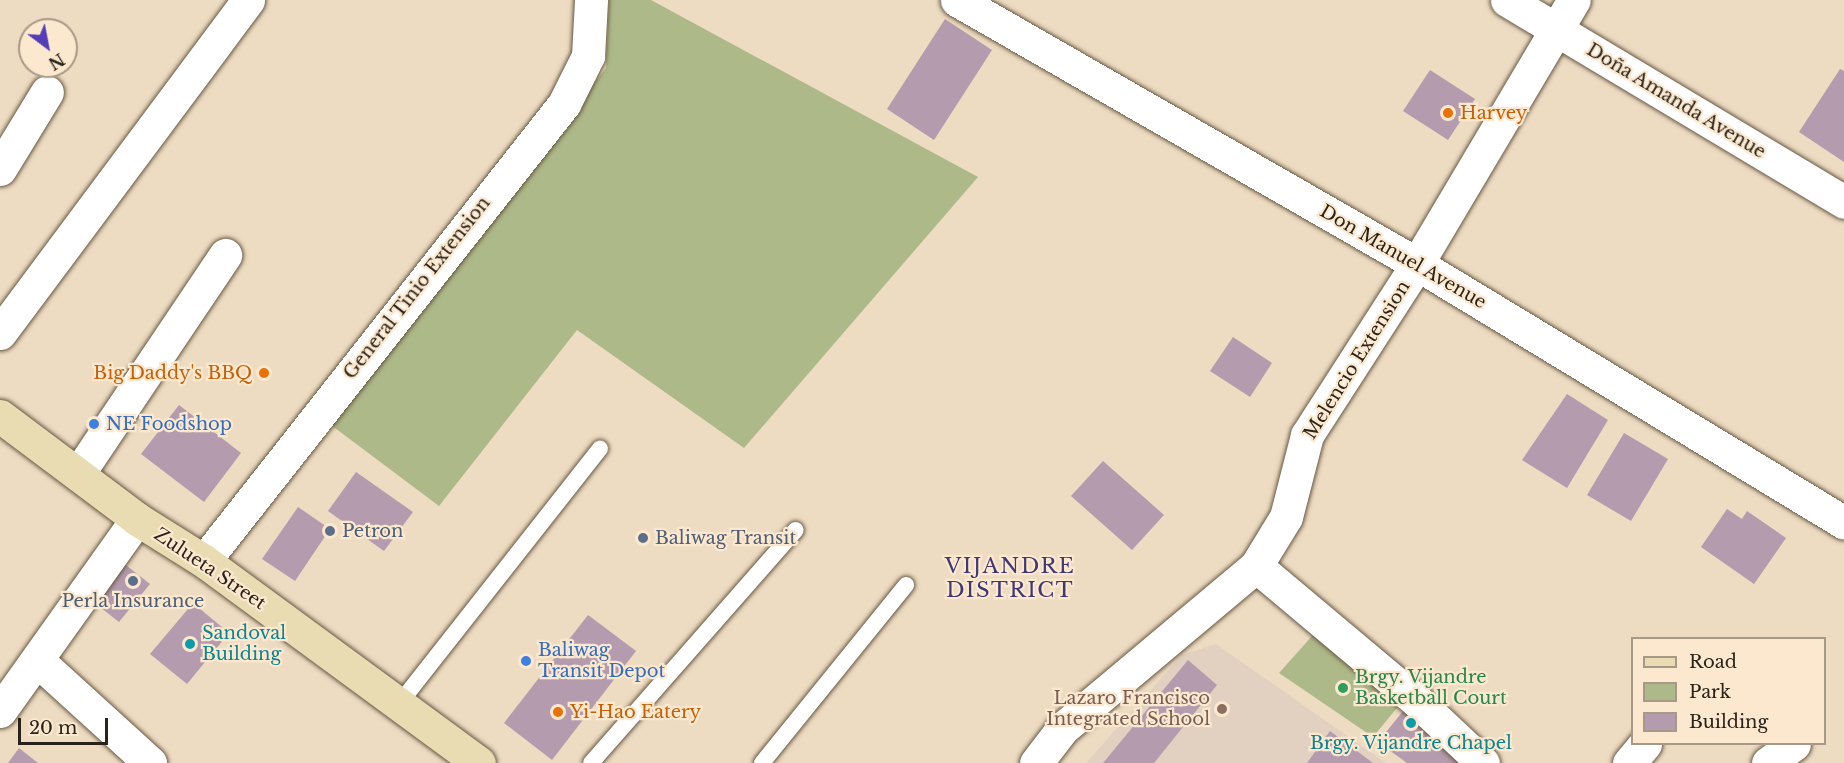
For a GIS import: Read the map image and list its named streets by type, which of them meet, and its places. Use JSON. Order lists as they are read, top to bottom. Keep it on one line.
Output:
{"streets":{"main road":["Zulueta Street"],"street":["Doña Amanda Avenue","Don Manuel Avenue","General Tinio Extension","Melencio Extension"]},"crossings":[["Doña Amanda Avenue","Melencio Extension"],["Don Manuel Avenue","Melencio Extension"],["General Tinio Extension","Zulueta Street"]],"districts":["VIJANDRE DISTRICT"],"places":["Harvey","Big Daddy's BBQ","NE Foodshop","Petron","Baliwag Transit","Perla Insurance","Sandoval Building","Baliwag Transit Depot","Brgy. Vijandre Basketball Court","Lazaro Francisco Integrated School","Yi-Hao Eatery","Brgy. Vijandre Chapel"],"legend":["Road","Park","Building"],"scale_bar":"20 m","north":"bottom right"}
